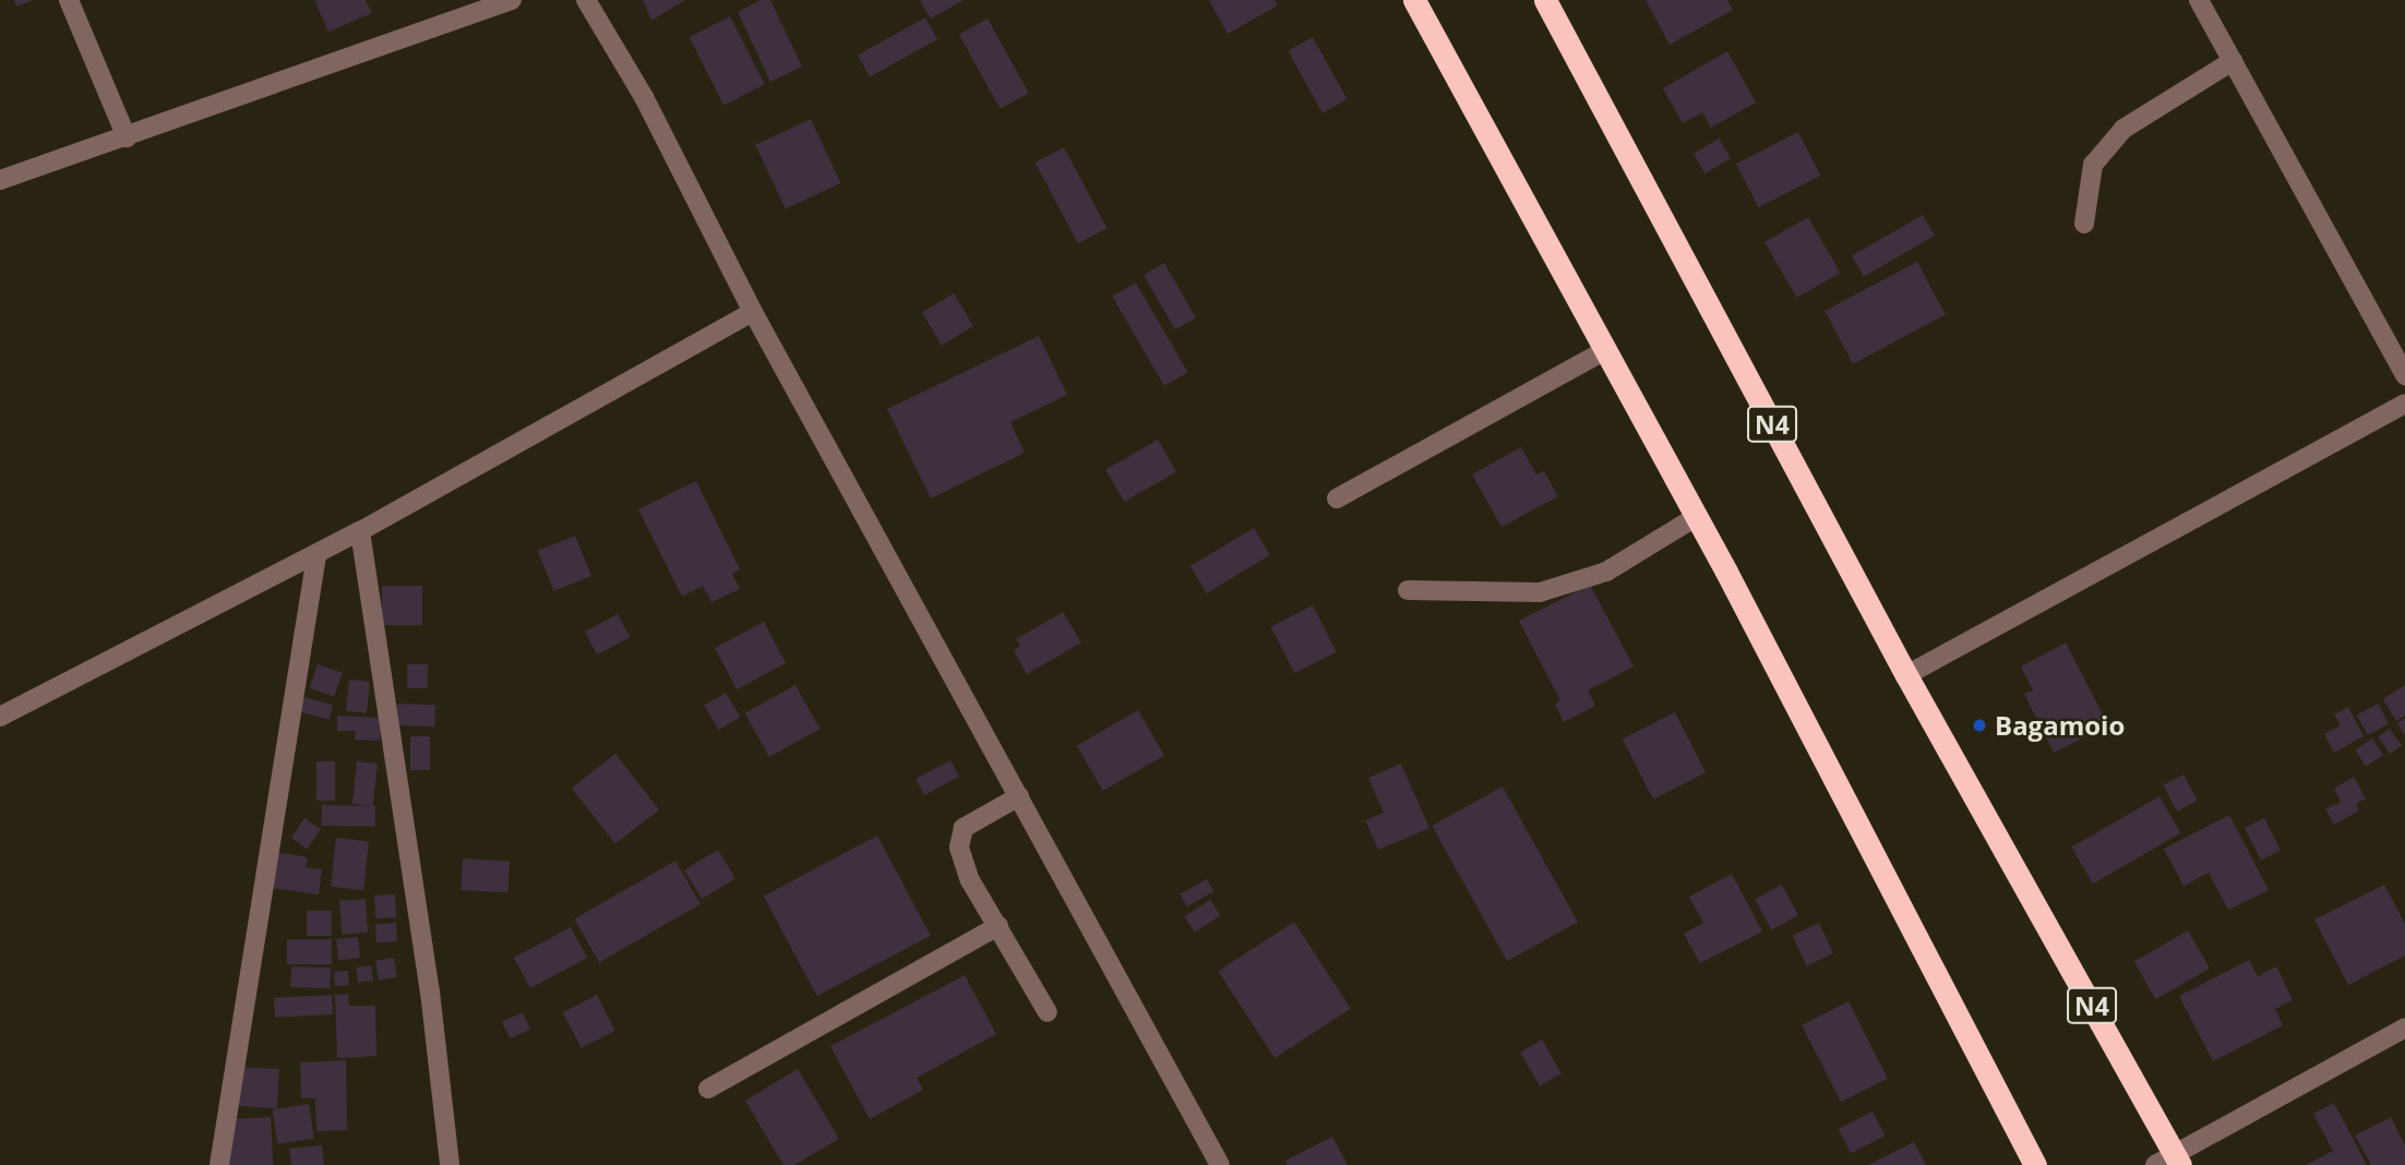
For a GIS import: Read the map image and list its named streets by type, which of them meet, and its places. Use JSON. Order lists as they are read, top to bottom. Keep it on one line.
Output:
{"streets":{"highway":["N4"]},"places":["Bagamoio"]}
